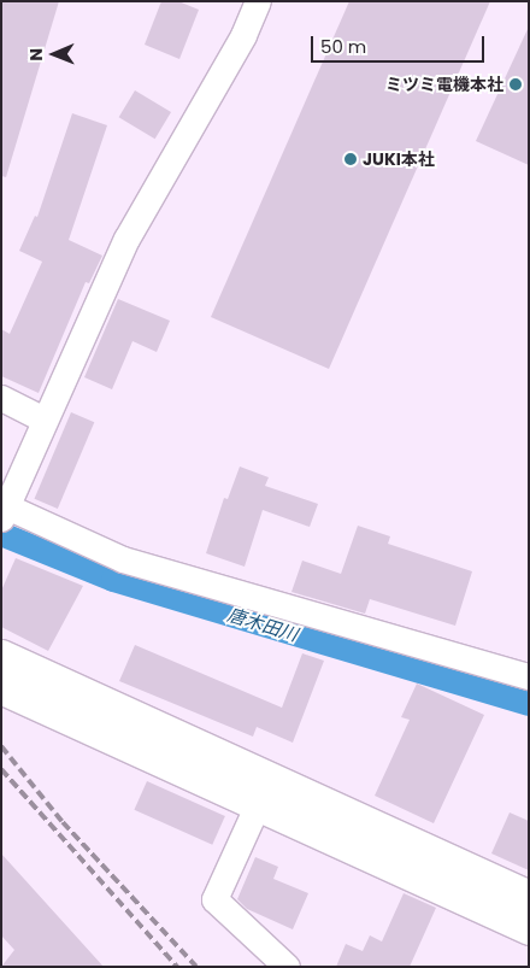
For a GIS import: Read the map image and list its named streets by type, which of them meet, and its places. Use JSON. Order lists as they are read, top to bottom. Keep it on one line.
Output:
{"water":["唐木田川"],"places":["ミツミ電機本社","JUKI本社"],"scale_bar":"50 m","north":"left"}
